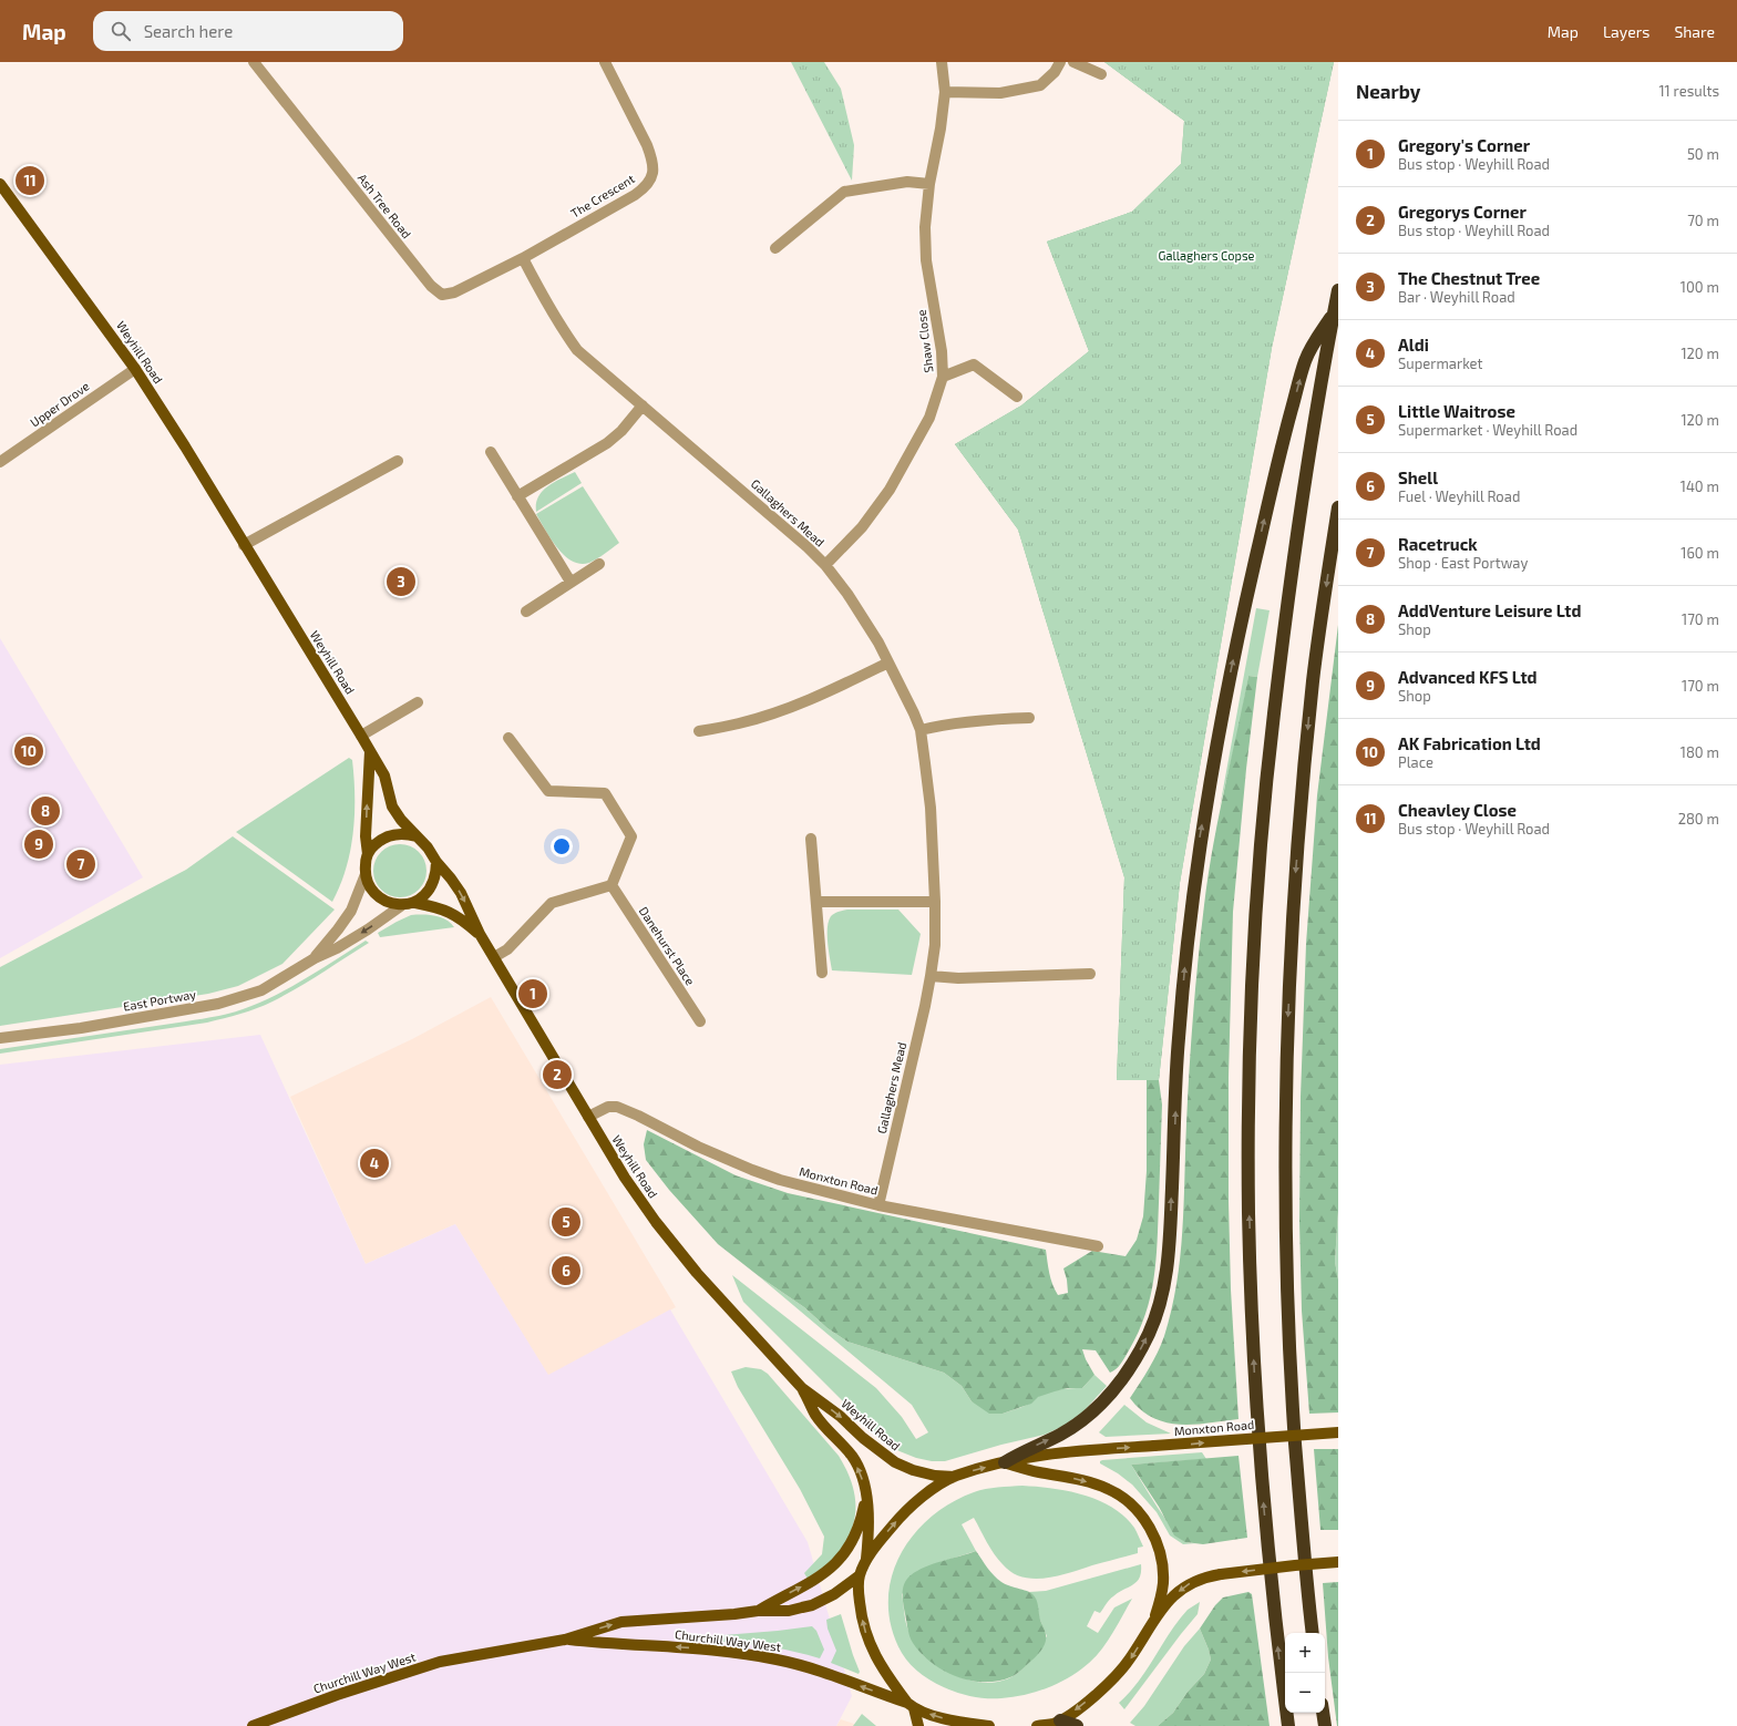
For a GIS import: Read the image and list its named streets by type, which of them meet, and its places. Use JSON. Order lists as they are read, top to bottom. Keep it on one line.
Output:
{"streets":{"main road":["Weyhill Road","Monxton Road","Churchill Way West"],"street":["The Crescent","Ash Tree Road","Shaw Close","Upper Drove","Gallaghers Mead","Danehurst Place","East Portway"]},"crossings":[["The Crescent","Ash Tree Road"],["The Crescent","Gallaghers Mead"],["Ash Tree Road","Gallaghers Mead"],["Shaw Close","Gallaghers Mead"],["Weyhill Road","Upper Drove"],["Weyhill Road","East Portway"],["Weyhill Road","Monxton Road"],["Gallaghers Mead","Monxton Road"]],"one_way":["Monxton Road"],"parks":["Gallaghers Copse"],"page":{"header":"Map","search":"Search here","nav":["Map","Layers","Share"],"heading":["Nearby","11 results"],"list":[{"mark":"1","name":"Gregory's Corner","note":"Bus stop · Weyhill Road","value":"50 m"},{"mark":"2","name":"Gregorys Corner","note":"Bus stop · Weyhill Road","value":"70 m"},{"mark":"3","name":"The Chestnut Tree","note":"Bar · Weyhill Road","value":"100 m"},{"mark":"4","name":"Aldi","note":"Supermarket","value":"120 m"},{"mark":"5","name":"Little Waitrose","note":"Supermarket · Weyhill Road","value":"120 m"},{"mark":"6","name":"Shell","note":"Fuel · Weyhill Road","value":"140 m"},{"mark":"7","name":"Racetruck","note":"Shop · East Portway","value":"160 m"},{"mark":"8","name":"AddVenture Leisure Ltd","note":"Shop","value":"170 m"},{"mark":"9","name":"Advanced KFS Ltd","note":"Shop","value":"170 m"},{"mark":"10","name":"AK Fabrication Ltd","note":"Place","value":"180 m"},{"mark":"11","name":"Cheavley Close","note":"Bus stop · Weyhill Road","value":"280 m"}],"pins":["11","3","10","8","9","7","1","2","4","5","6"],"map_buttons":["+","−"]}}
